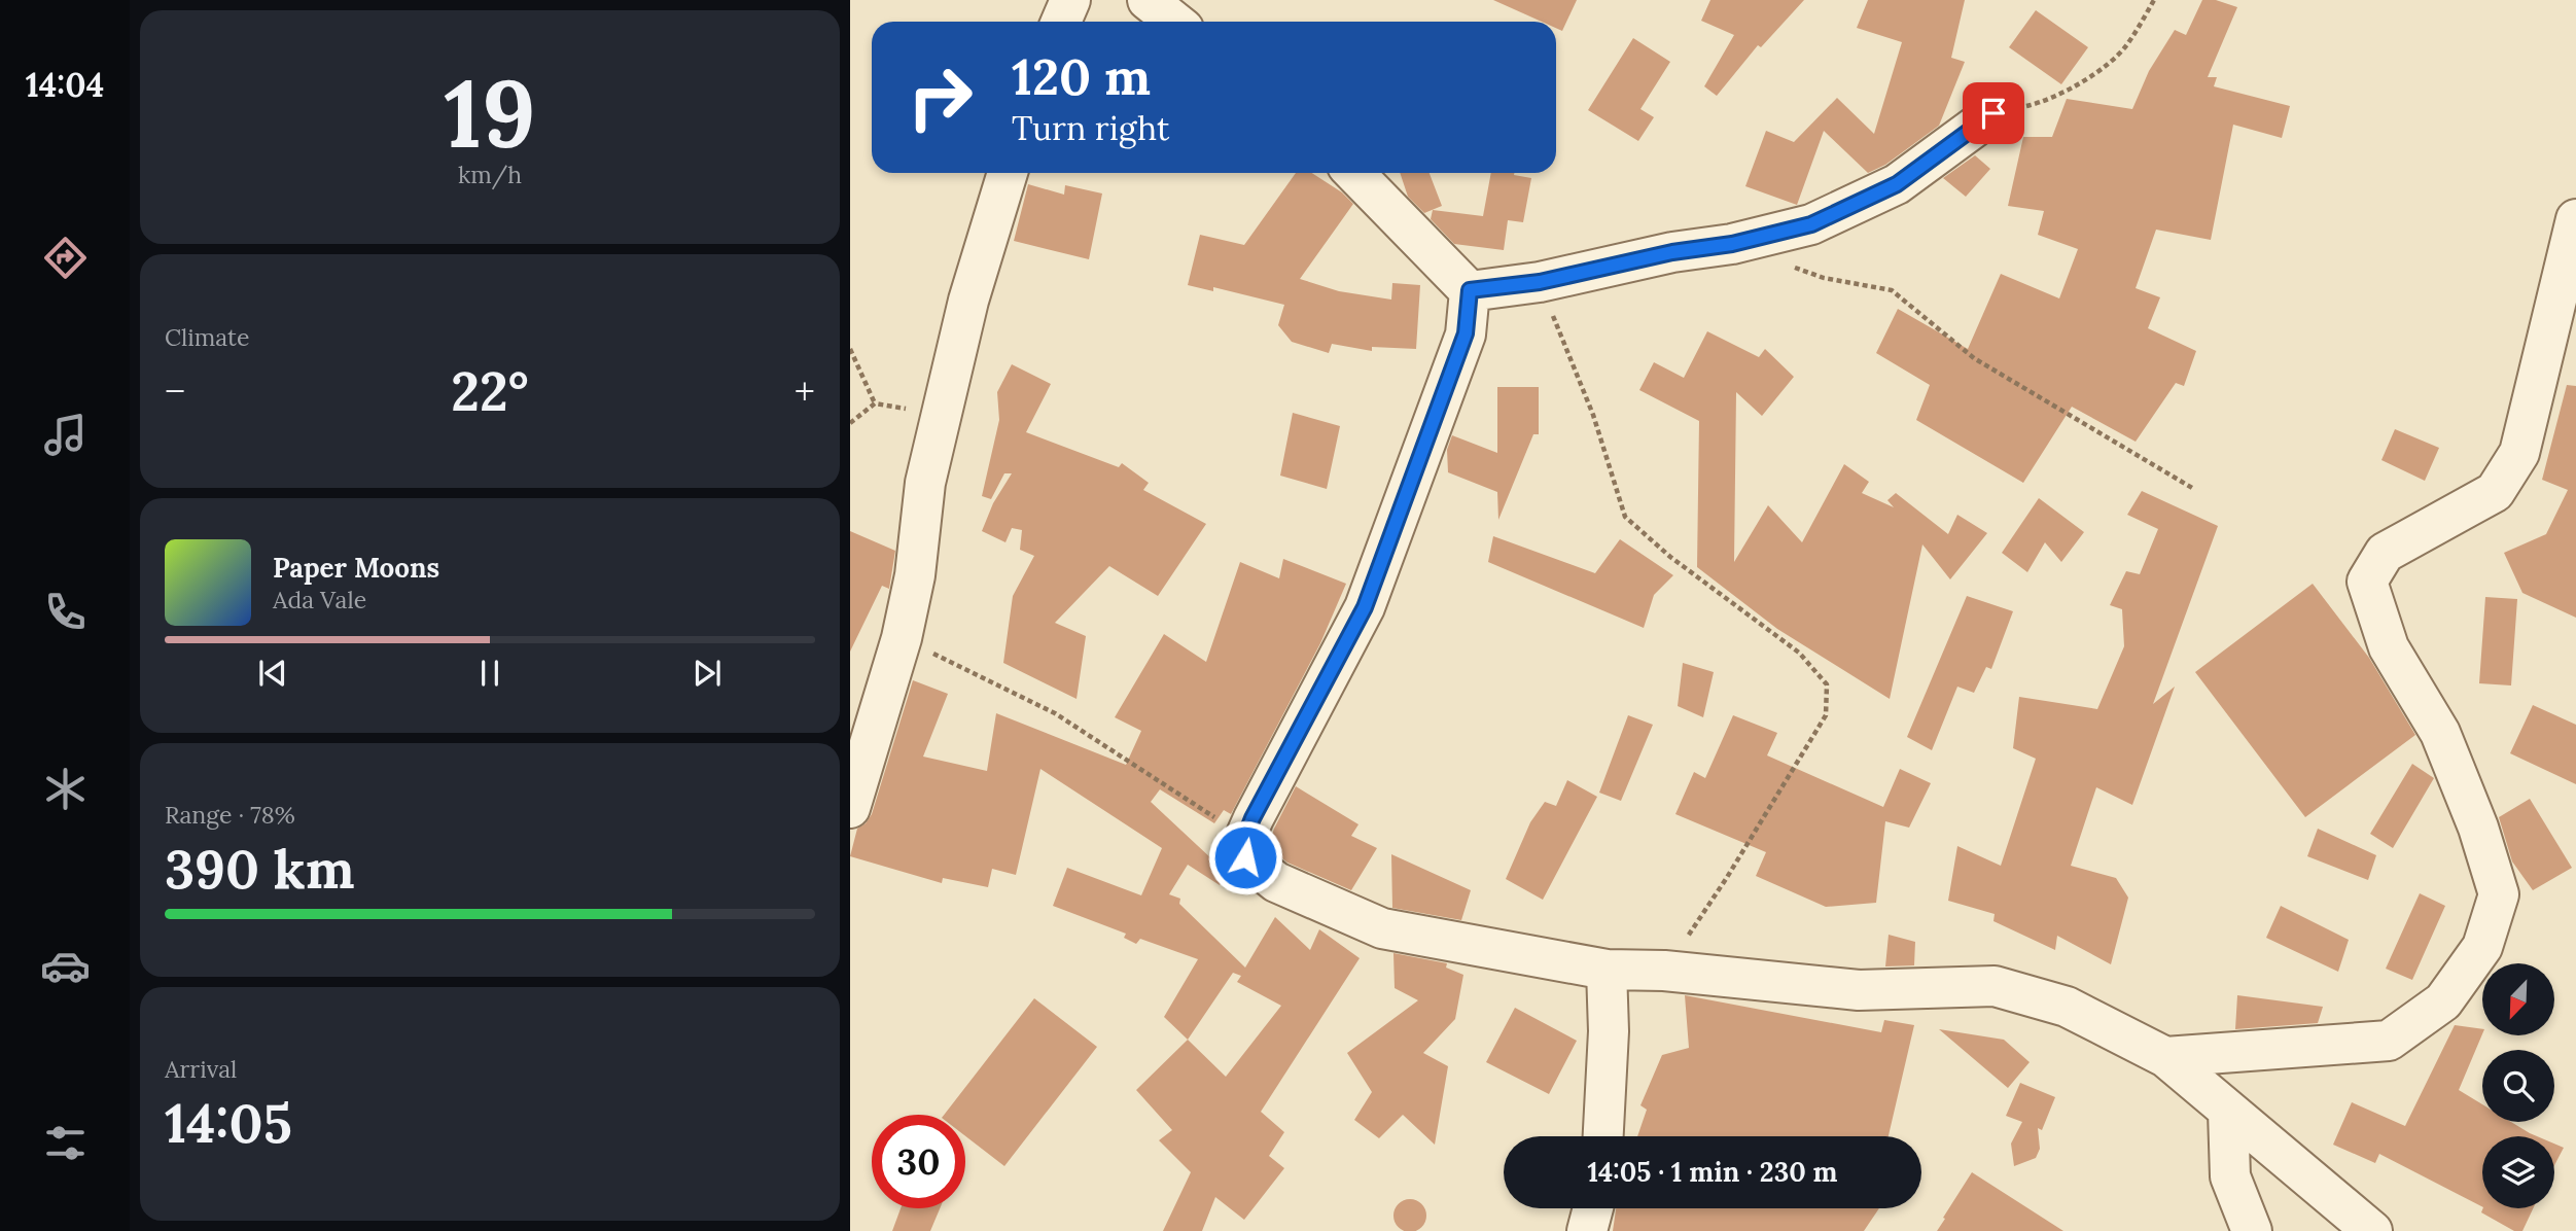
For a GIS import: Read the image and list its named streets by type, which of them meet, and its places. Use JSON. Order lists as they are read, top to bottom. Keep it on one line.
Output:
{"north":"bottom left","page":{"tabs":"14:04","tile":[["19","km/h"],"Climate",["Range · 78%","390 km"],["Arrival","14:05"]],"turn":["120 m","Turn right"],"heat":["−","22°","+"],"song":["Paper Moons","Ada Vale"],"limit":"30","trip":"14:05 · 1 min · 230 m"}}
